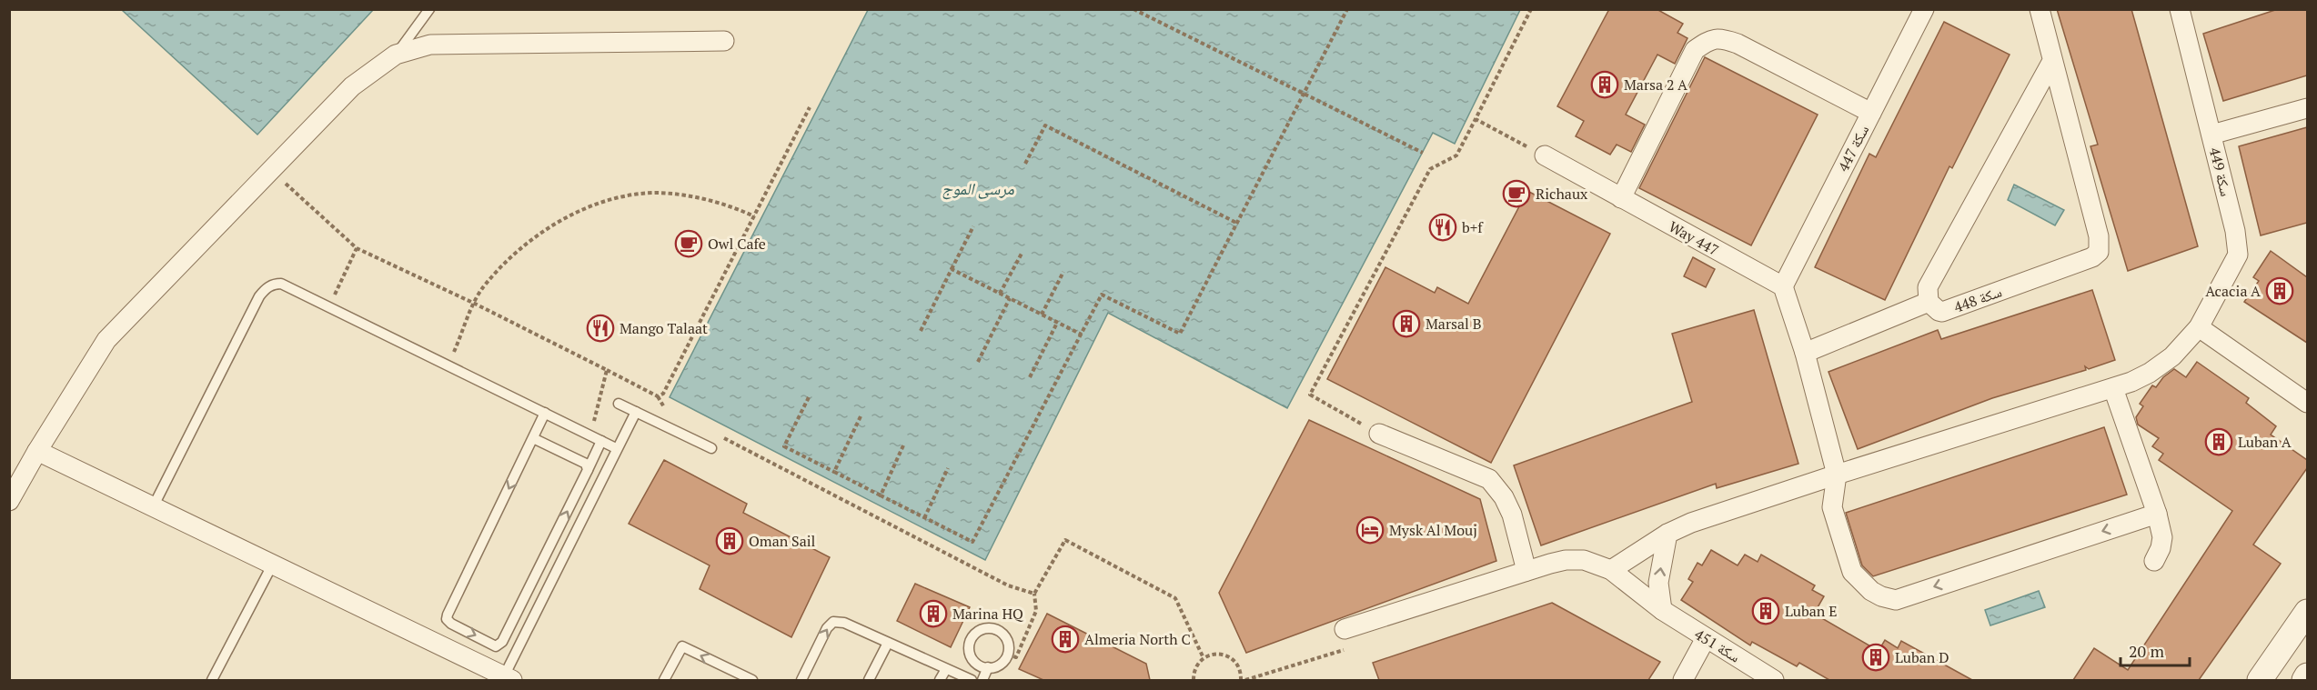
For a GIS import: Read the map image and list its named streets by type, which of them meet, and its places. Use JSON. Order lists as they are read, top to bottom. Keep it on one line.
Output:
{"streets":{"street":["سكة 447","سكة 449","Way 447","سكة 448","سكة 451"]},"crossings":[["سكة 447","Way 447"],["سكة 449","سكة 451"]],"water":["مرسى الموج"],"places":{"building":["Marsa 2 A","Acacia A","Marsal B","Luban A","Oman Sail","Luban E","Marina HQ","Almeria North C","Luban D"],"cafe":["Richaux","Owl Cafe"],"restaurant":["b+f","Mango Talaat"],"hotel":["Mysk Al Mouj"]},"scale_bar":"20 m"}
